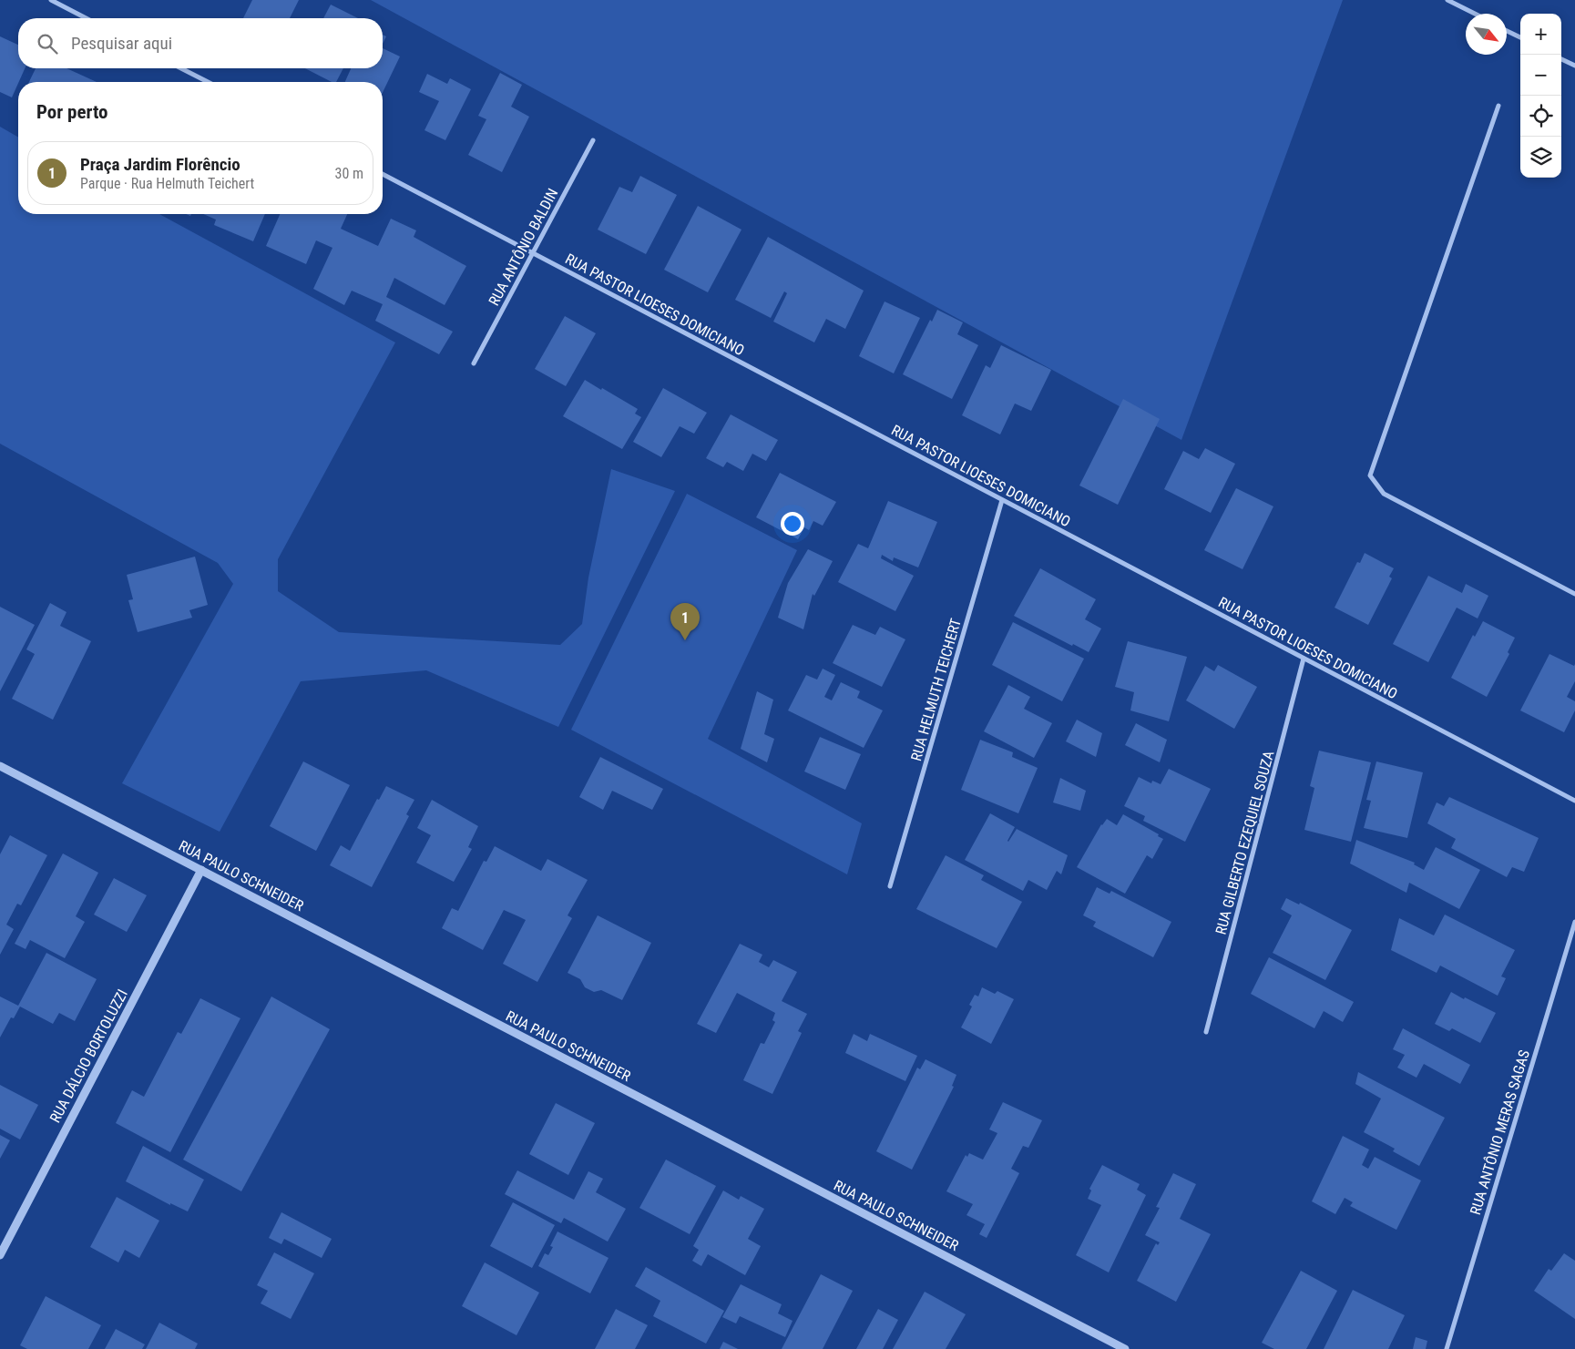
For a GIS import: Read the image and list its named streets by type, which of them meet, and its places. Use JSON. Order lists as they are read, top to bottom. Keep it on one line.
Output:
{"streets":{"street":["RUA ANTÔNIO BALDIN","RUA PASTOR LIOESES DOMICIANO","RUA HELMUTH TEICHERT","RUA GILBERTO EZEQUIEL SOUZA","RUA PAULO SCHNEIDER","RUA DÁLCIO BORTOLUZZI","RUA ANTÔNIO MERAS SAGAS"]},"crossings":[["RUA ANTÔNIO BALDIN","RUA PASTOR LIOESES DOMICIANO"],["RUA PASTOR LIOESES DOMICIANO","RUA HELMUTH TEICHERT"],["RUA PASTOR LIOESES DOMICIANO","RUA GILBERTO EZEQUIEL SOUZA"],["RUA PAULO SCHNEIDER","RUA DÁLCIO BORTOLUZZI"]],"north":"bottom right","page":{"map_buttons":["+","−"],"search":"Pesquisar aqui","heading":"Por perto","list":[{"mark":"1","name":"Praça Jardim Florêncio","note":"Parque · Rua Helmuth Teichert","value":"30 m"}],"pins":"1"}}
